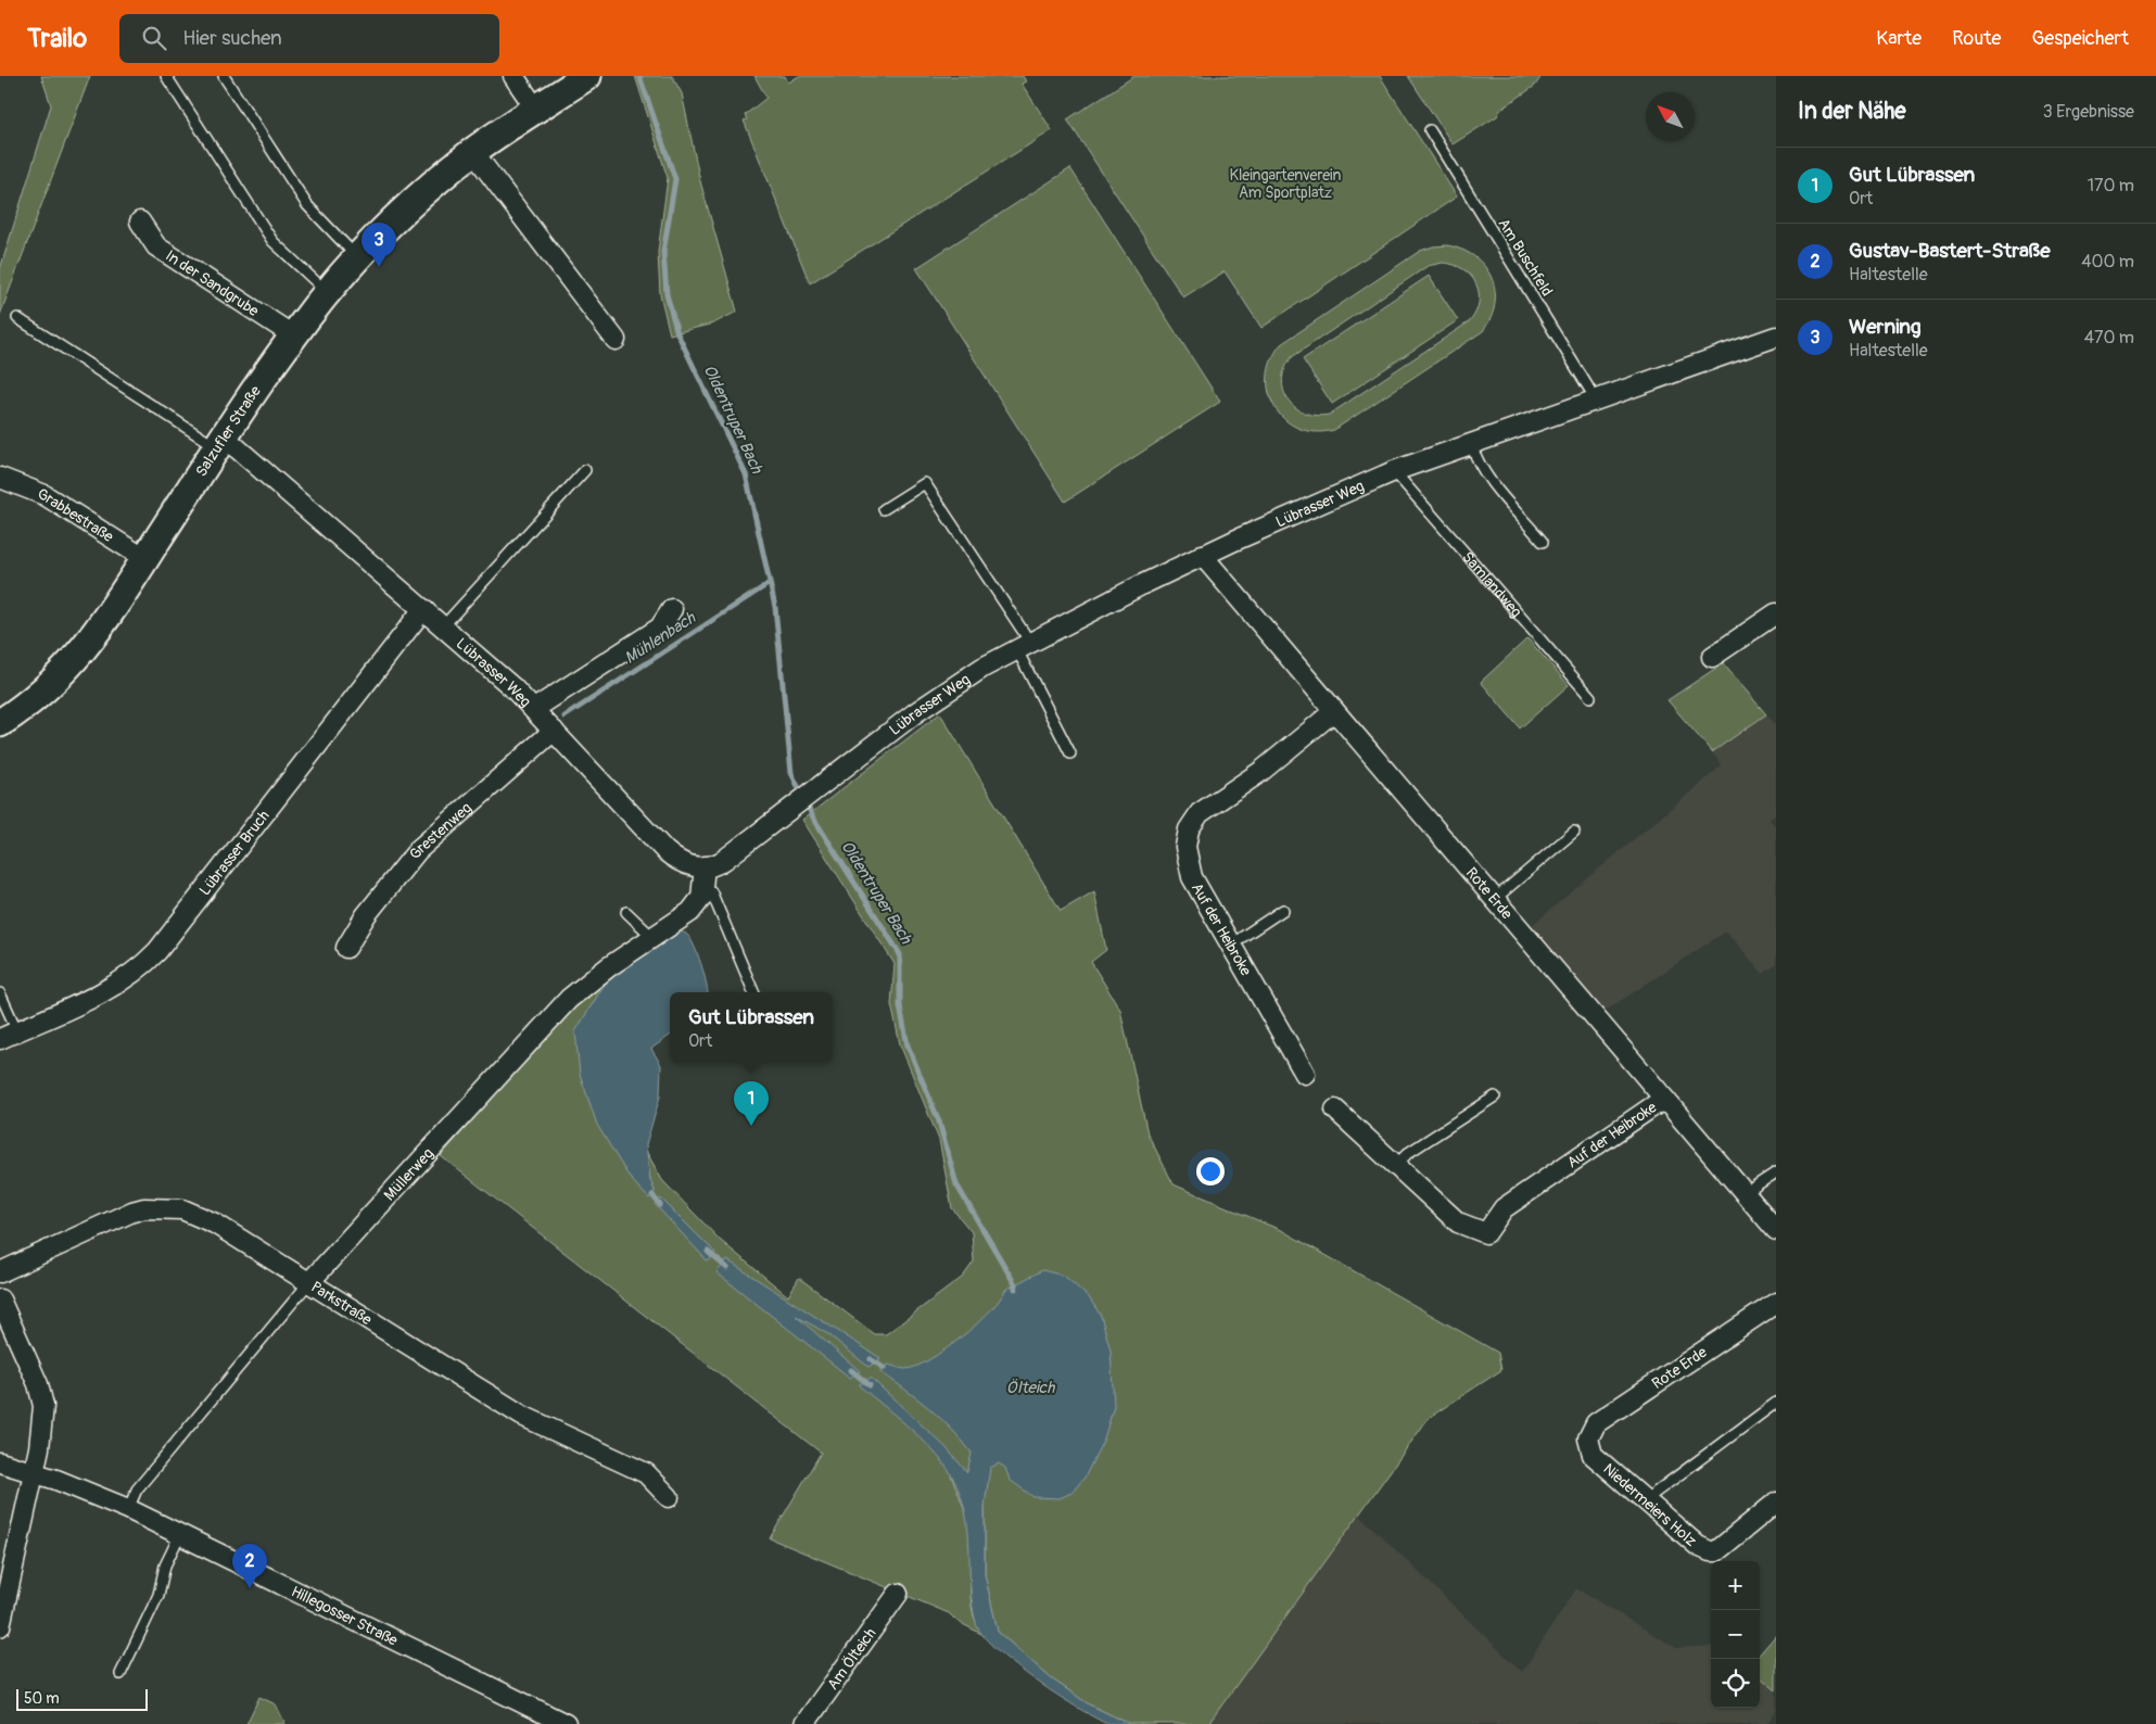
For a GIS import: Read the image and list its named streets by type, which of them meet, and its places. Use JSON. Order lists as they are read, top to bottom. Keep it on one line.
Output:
{"streets":{"street":["In der Sandgrube","Salzufler Straße","Lübrasser Weg","Grabbestraße","Grestenweg","Lübrasser Bruch","Rote Erde","Auf der Heibroke","Müllerweg","Parkstraße","Niedermeiers Holz","Hillegosser Straße","Am Ölteich"],"lane":["Am Buschfeld","Samlandweg"]},"crossings":[["Am Buschfeld","Lübrasser Weg"],["In der Sandgrube","Salzufler Straße"],["Salzufler Straße","Lübrasser Weg"],["Salzufler Straße","Grabbestraße"],["Lübrasser Weg","Samlandweg"],["Lübrasser Weg","Grestenweg"],["Lübrasser Weg","Lübrasser Bruch"],["Lübrasser Weg","Rote Erde"],["Lübrasser Weg","Müllerweg"],["Rote Erde","Auf der Heibroke"],["Rote Erde","Niedermeiers Holz"],["Müllerweg","Parkstraße"],["Müllerweg","Hillegosser Straße"]],"water":["Oldentruper Bach","Mühlenbach","Ölteich"],"parks":["Kleingartenverein Am Sportplatz"],"scale_bar":"50 m","north":"top left","page":{"header":"Trailo","search":"Hier suchen","nav":["Karte","Route","Gespeichert"],"heading":["In der Nähe","3 Ergebnisse"],"list":[{"mark":"1","name":"Gut Lübrassen","note":"Ort","value":"170 m"},{"mark":"2","name":"Gustav-Bastert-Straße","note":"Haltestelle","value":"400 m"},{"mark":"3","name":"Werning","note":"Haltestelle","value":"470 m"}],"pins":["3","1","2"],"popup":["Gut Lübrassen","Ort"],"map_buttons":["+","−"],"scale":"50 m"}}
